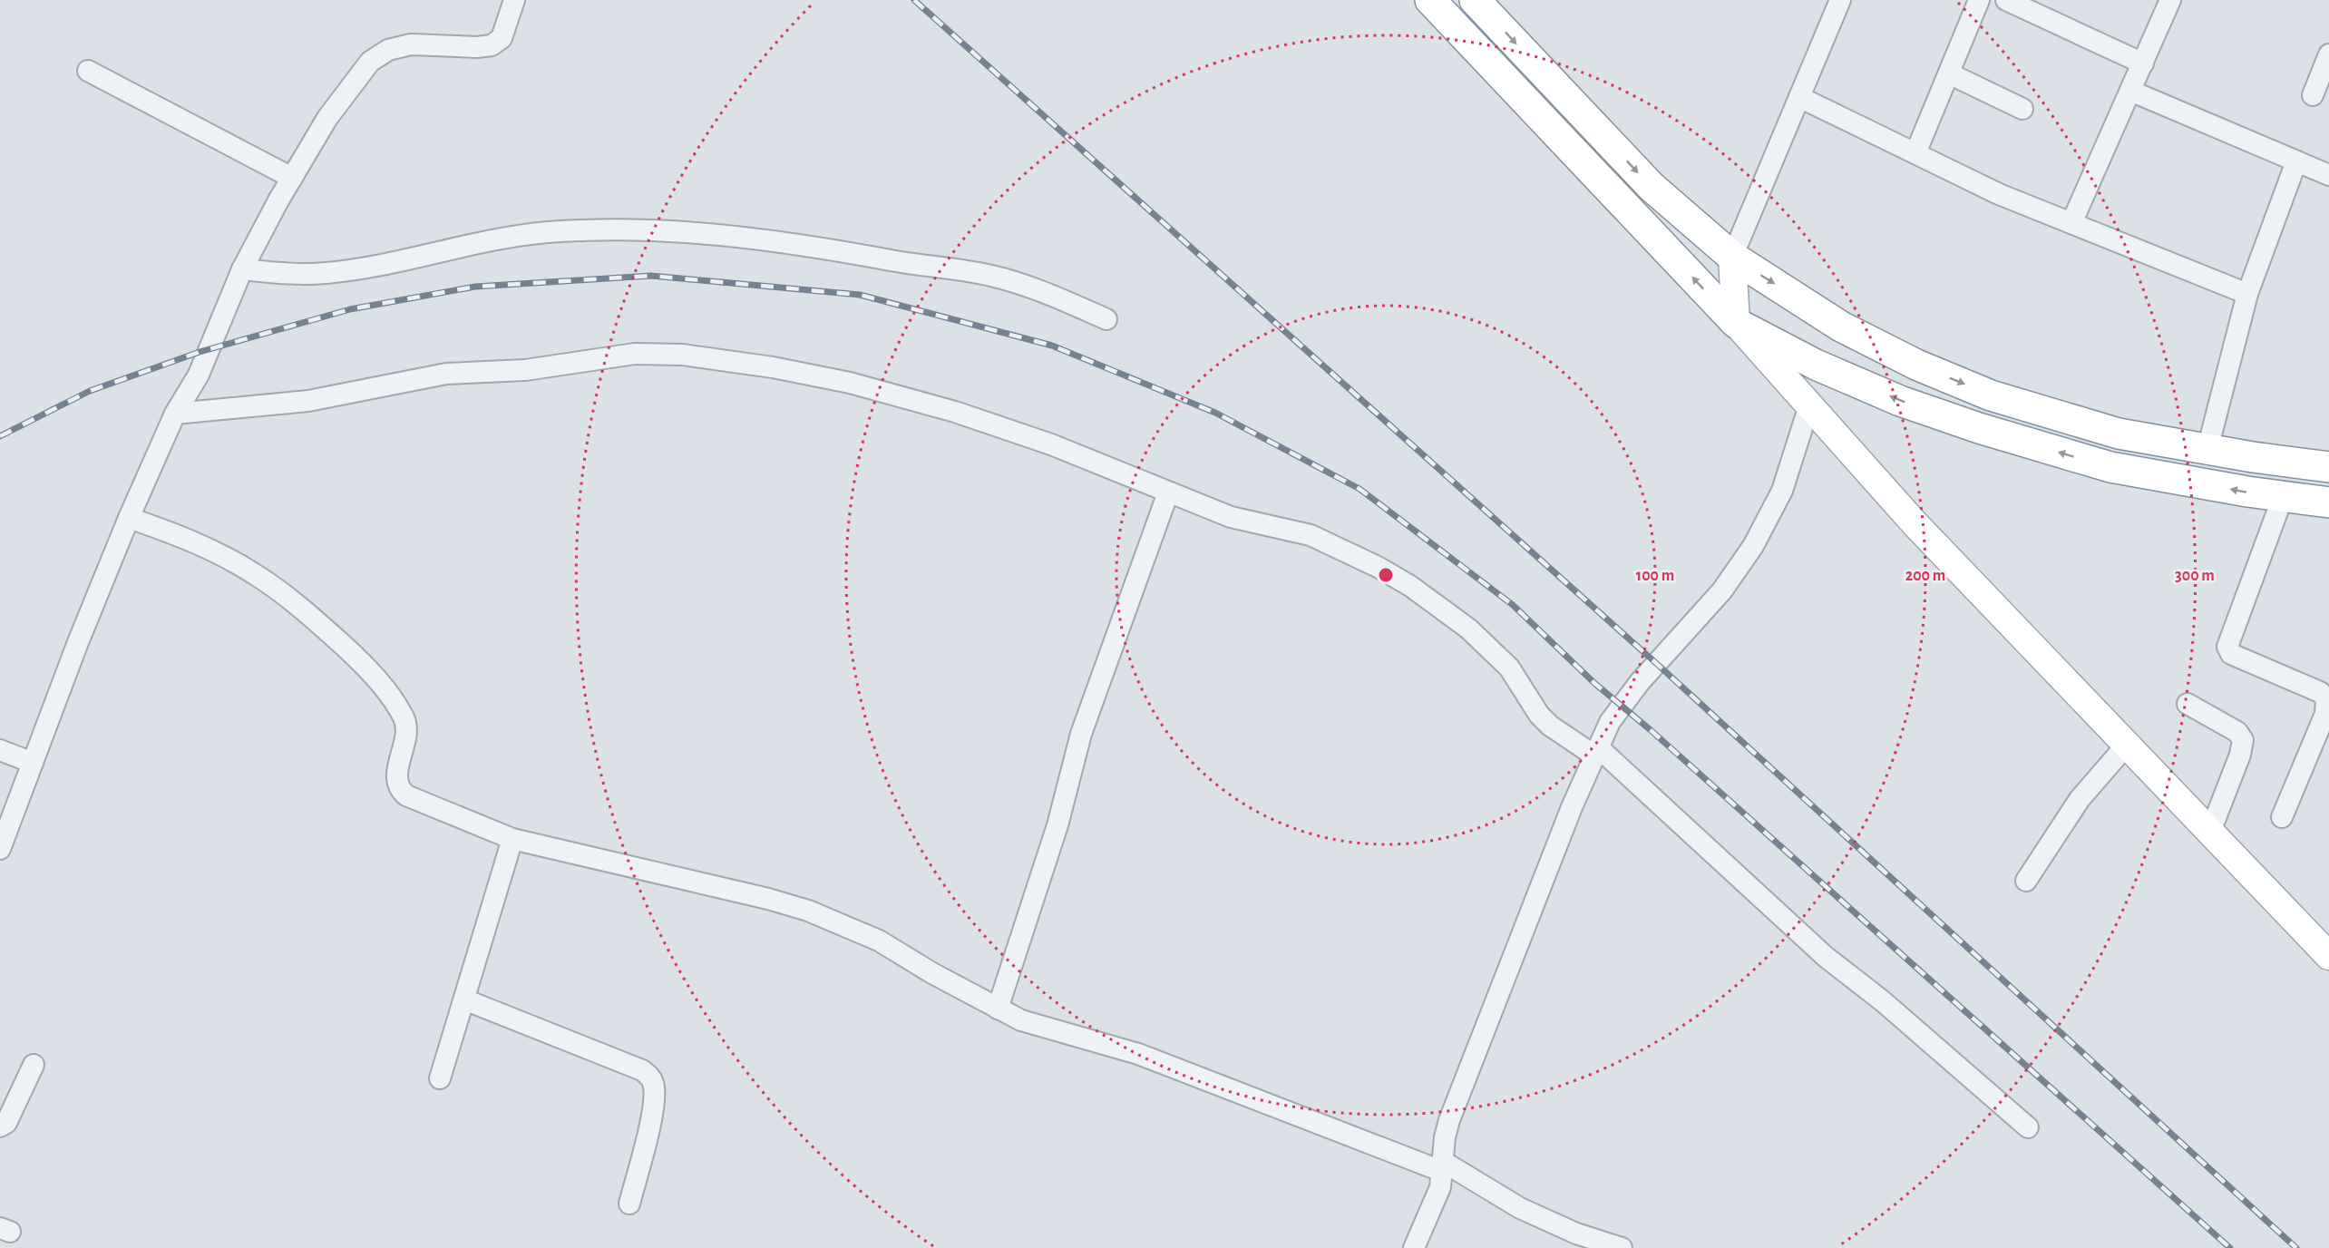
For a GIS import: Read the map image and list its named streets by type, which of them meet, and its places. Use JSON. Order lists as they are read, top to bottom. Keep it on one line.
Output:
{"rings":["100 m","200 m","300 m"]}
